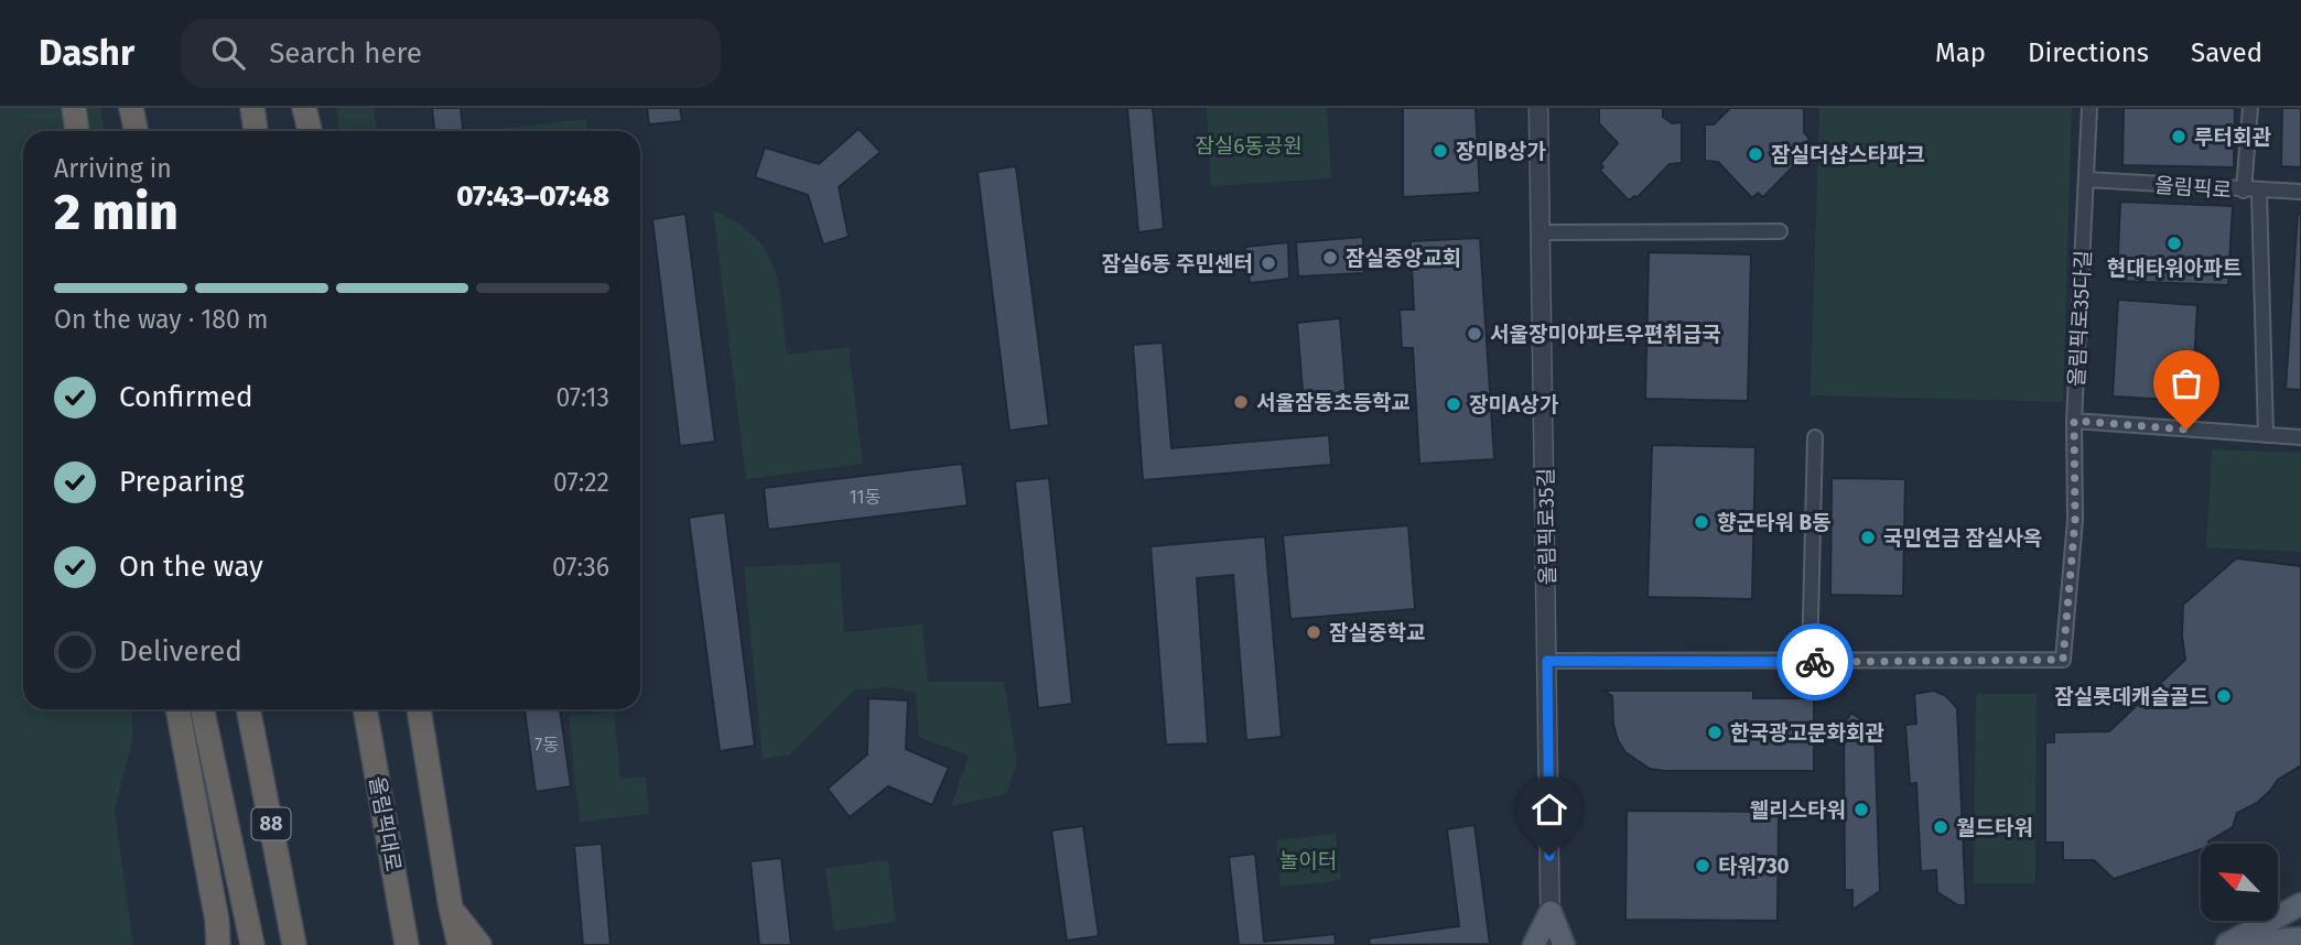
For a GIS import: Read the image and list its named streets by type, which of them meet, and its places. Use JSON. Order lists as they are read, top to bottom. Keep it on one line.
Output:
{"streets":{"highway":["88","올림픽대로"],"street":["올림픽로","올림픽로35다길","올림픽로35길"]},"crossings":[["올림픽로","올림픽로35다길"],["올림픽로35다길","올림픽로35길"]],"parks":["잠실6동공원","놀이터"],"places":["루터회관","장미B상가","잠실더샵스타파크","현대타워아파트","잠실중앙교회","잠실6동 주민센터","서울장미아파트우편취급국","서울잠동초등학교","장미A상가","향군타워 B동","국민연금 잠실사옥","잠실중학교","잠실롯데캐슬골드","한국광고문화회관","웰리스타워","월드타워","타워730"],"house_numbers":["11동","7동"],"north":"top left","page":{"header":"Dashr","search":"Search here","nav":["Map","Directions","Saved"],"heading":["2 min","Arriving in","07:43–07:48"],"bar":"On the way · 180 m","list":[["Confirmed","07:13"],["Preparing","07:22"],["On the way","07:36"],"Delivered"]}}
